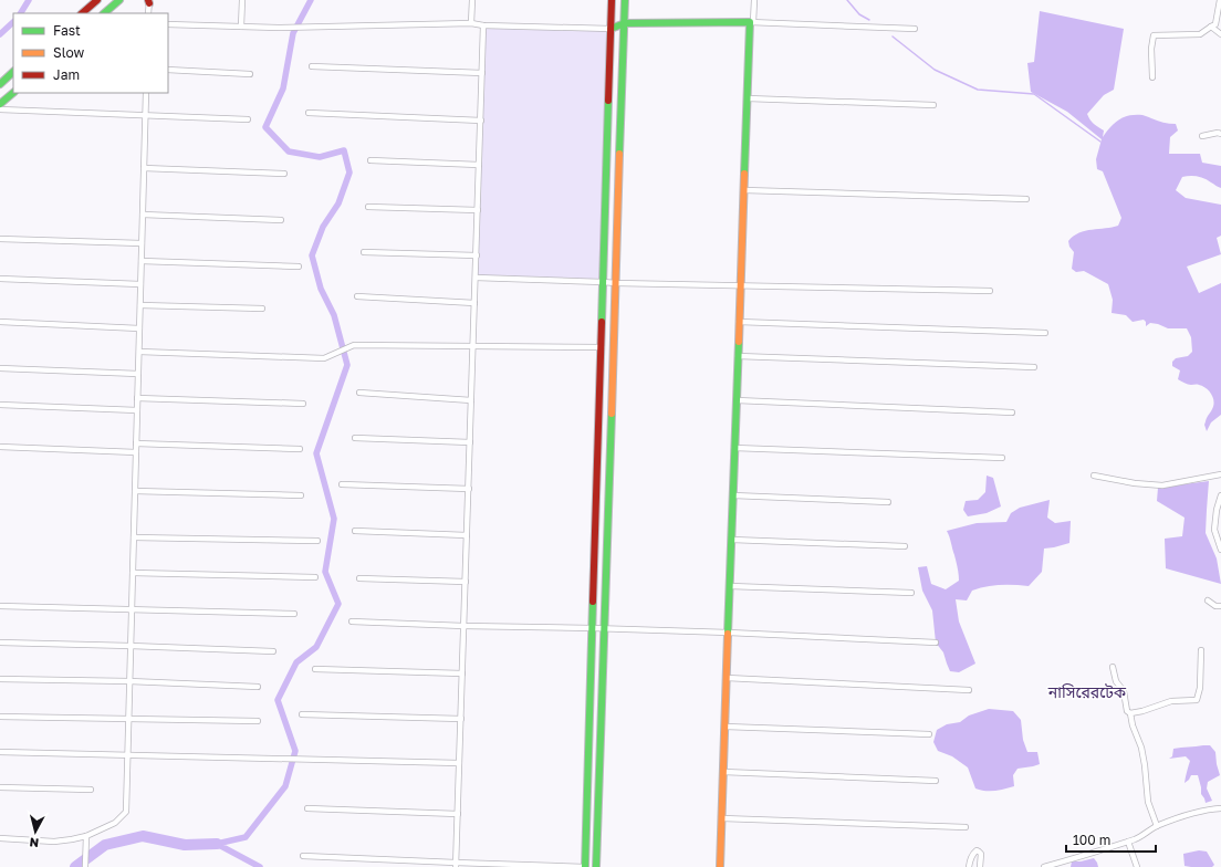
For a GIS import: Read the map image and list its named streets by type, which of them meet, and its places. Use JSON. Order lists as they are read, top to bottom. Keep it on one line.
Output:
{"districts":["নাসিরেরটেক"],"legend":["Fast","Slow","Jam"],"scale_bar":"100 m","north":"bottom"}
